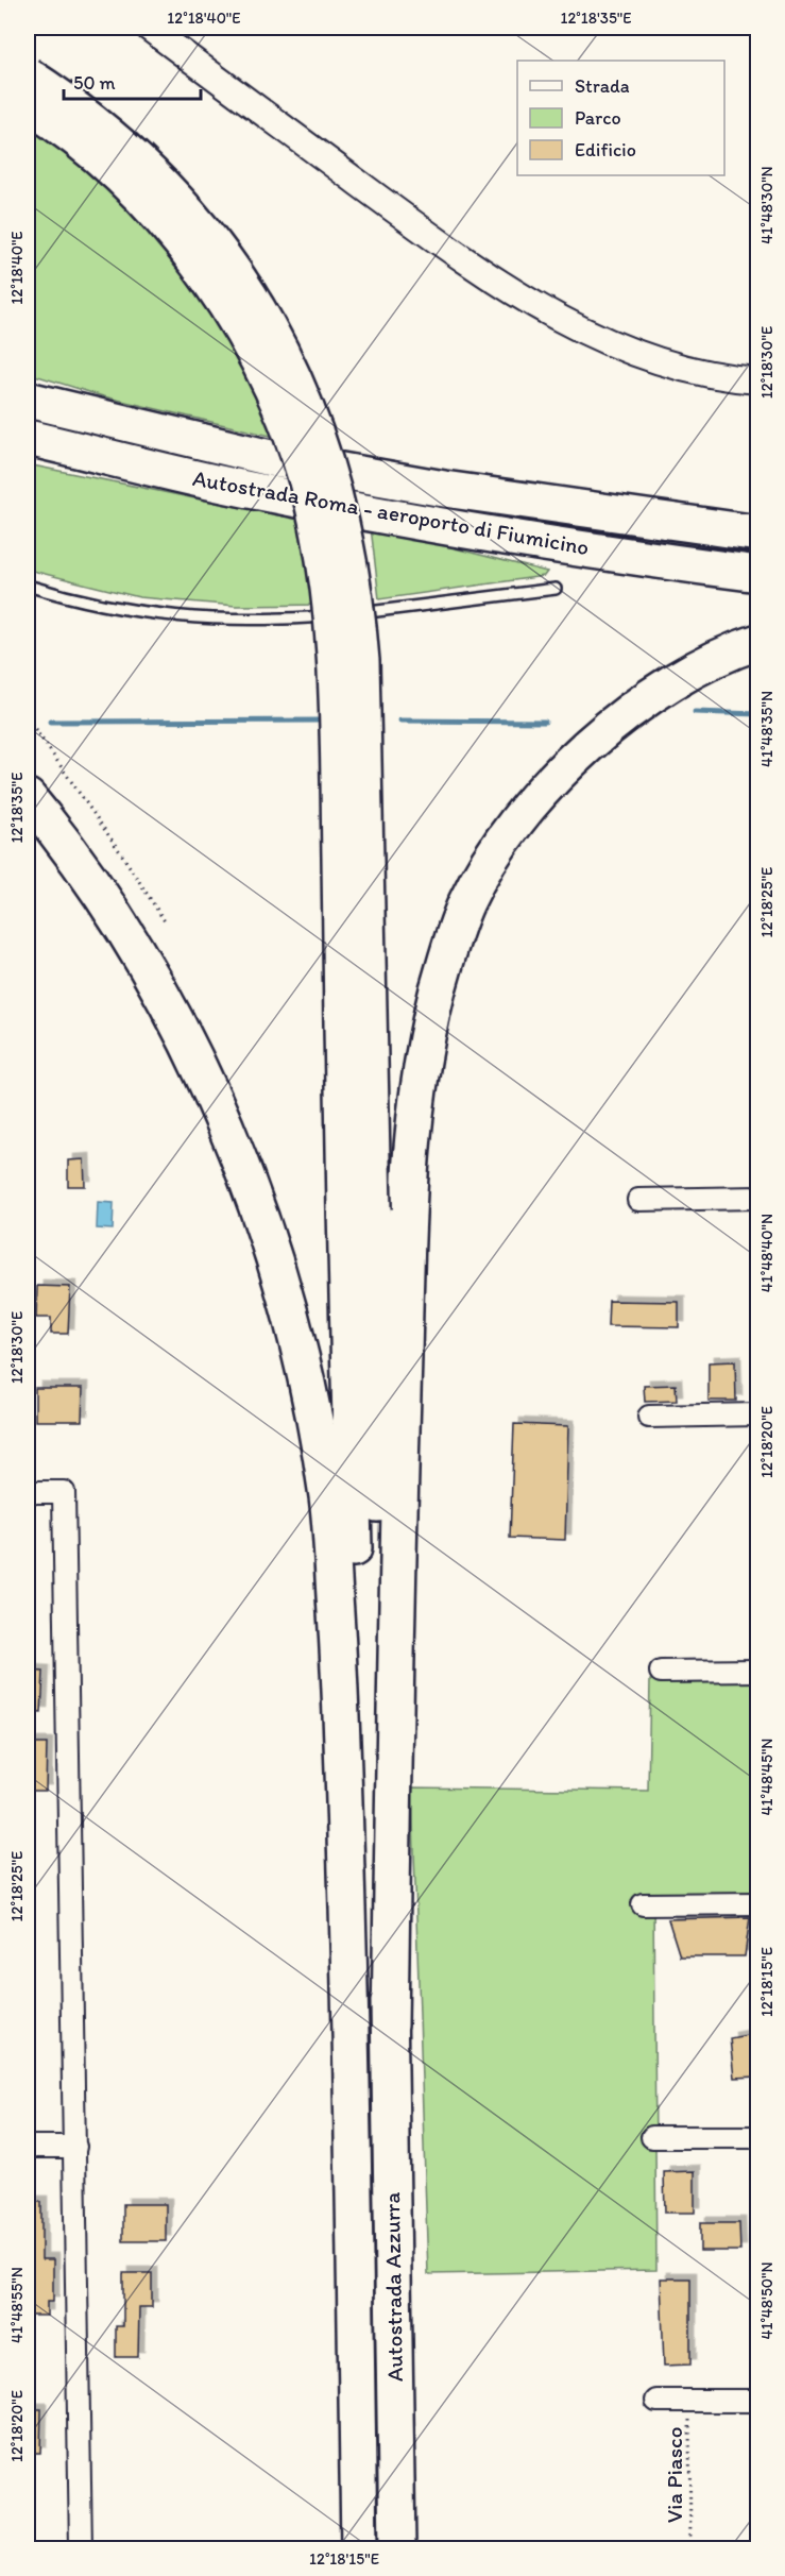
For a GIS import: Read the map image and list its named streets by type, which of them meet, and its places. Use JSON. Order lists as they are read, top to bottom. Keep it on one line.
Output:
{"streets":{"highway":["Autostrada Roma - aeroporto di Fiumicino","Autostrada Azzurra"],"path":["Via Piasco"]},"legend":["Strada","Parco","Edificio"],"scale_bar":"50 m","coordinates":["12°18'40\"E","12°18'35\"E","41°48'30\"N","12°18'30\"E","41°48'35\"N","12°18'25\"E","41°48'40\"N","12°18'20\"E","41°48'45\"N","12°18'15\"E","41°48'50\"N","41°48'55\"N"]}
